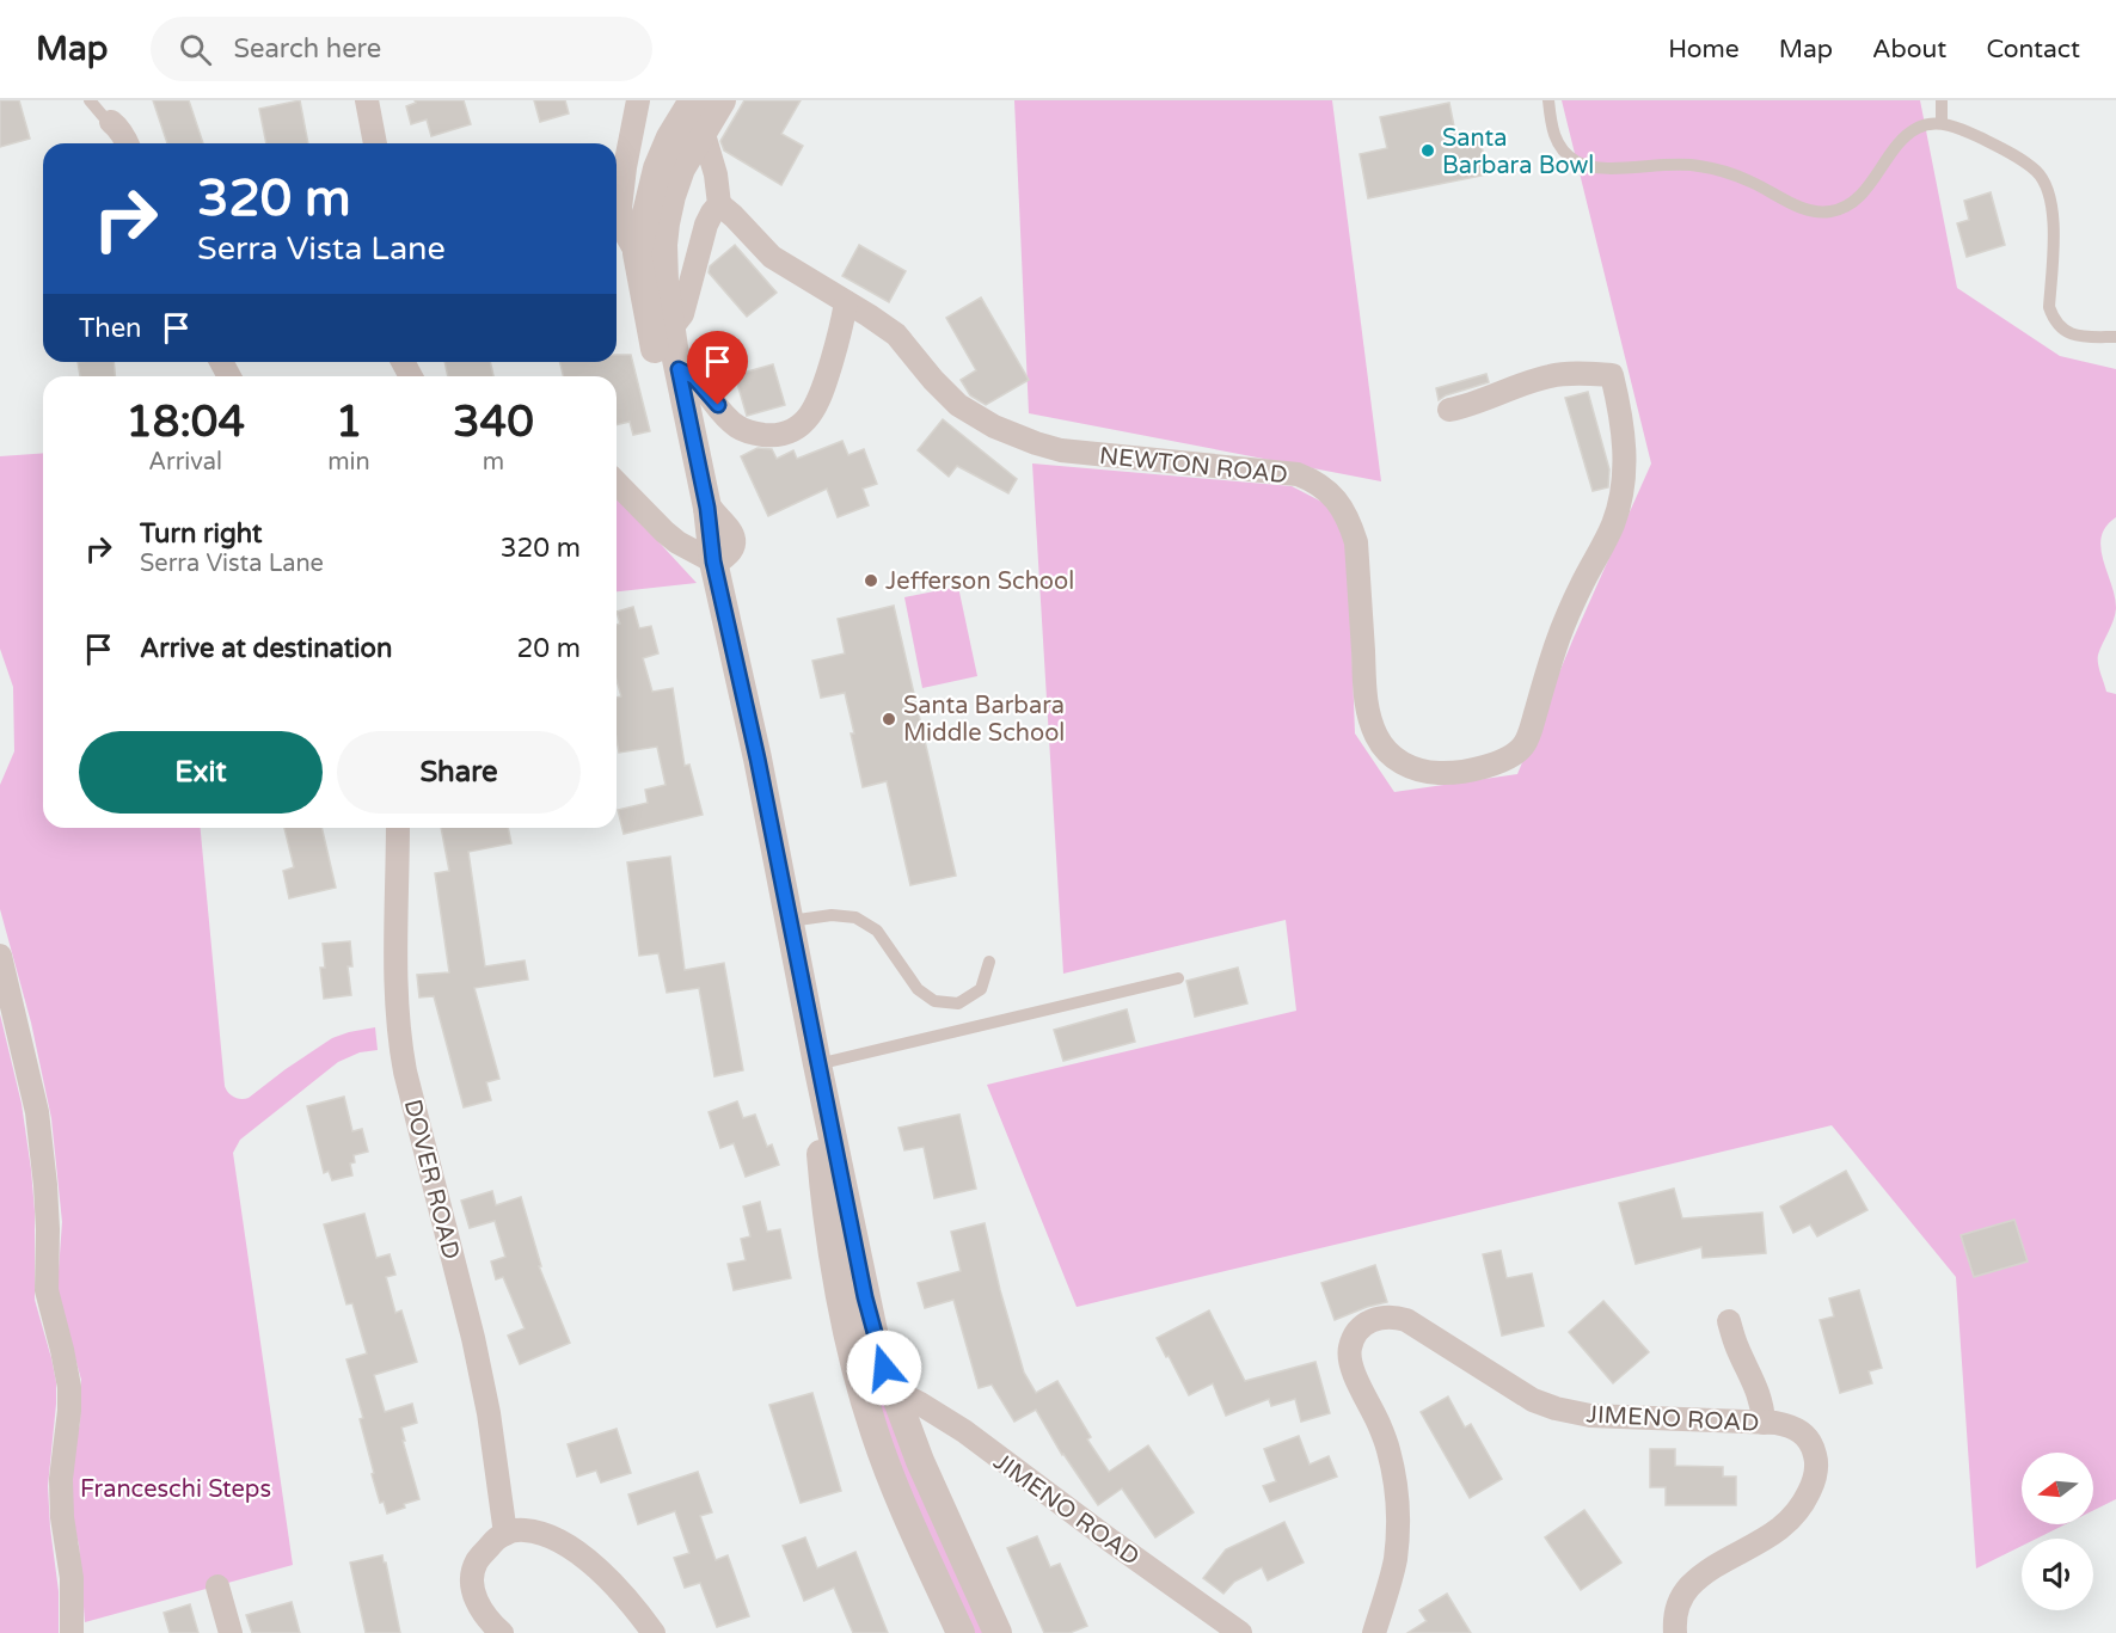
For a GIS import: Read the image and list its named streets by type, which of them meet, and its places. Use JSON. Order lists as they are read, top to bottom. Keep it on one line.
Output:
{"streets":{"street":["NEWTON ROAD","DOVER ROAD","JIMENO ROAD"]},"parks":["Franceschi Steps"],"places":["Santa Barbara Bowl","Jefferson School","Santa Barbara Middle School"],"north":"left","page":{"header":"Map","search":"Search here","nav":["Home","Map","About","Contact"],"turn":["320 m","Serra Vista Lane"],"then":"Then","eta":["18:04","Arrival","1","min","340","m"],"list":[{"name":"Turn right","note":"Serra Vista Lane","value":"320 m"},{"name":"Arrive at destination","value":"20 m"}],"buttons":["Exit","Share"]}}
